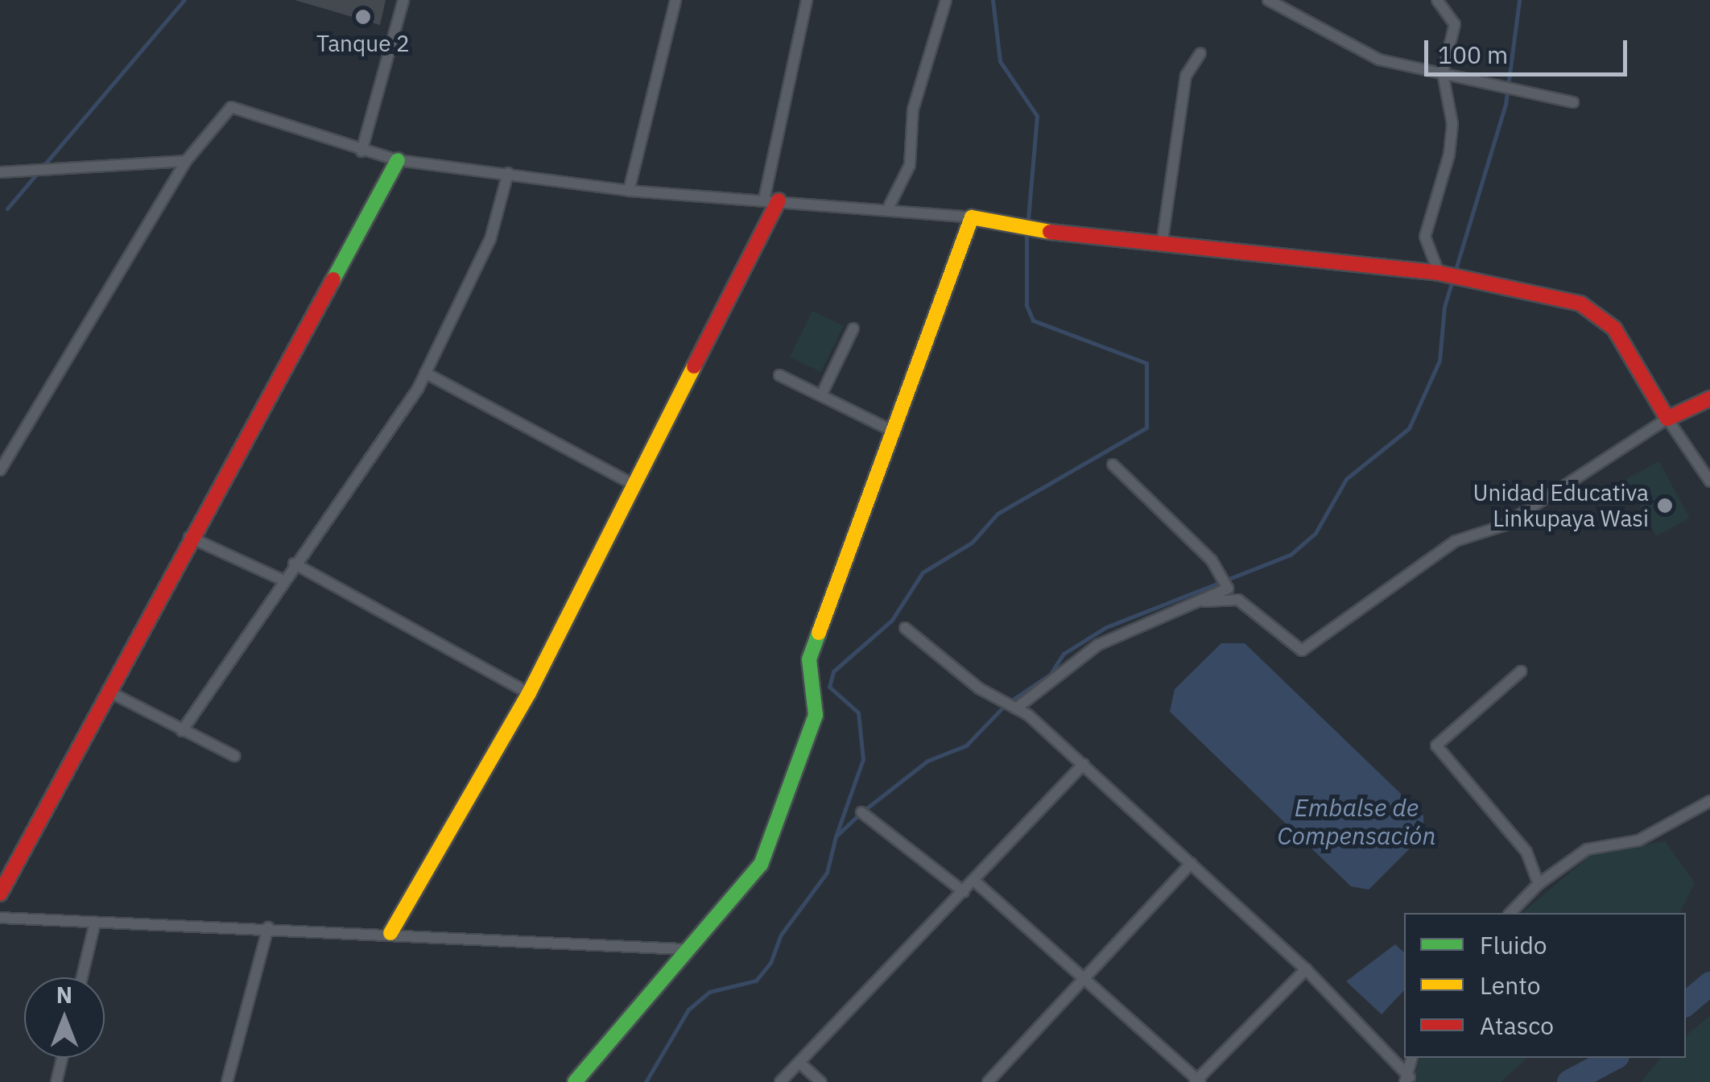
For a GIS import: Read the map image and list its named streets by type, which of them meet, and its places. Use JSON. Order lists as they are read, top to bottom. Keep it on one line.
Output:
{"water":["Embalse de Compensación"],"places":["Tanque 2","Unidad Educativa Linkupaya Wasi"],"legend":["Fluido","Lento","Atasco"],"scale_bar":"100 m","north":"top"}
